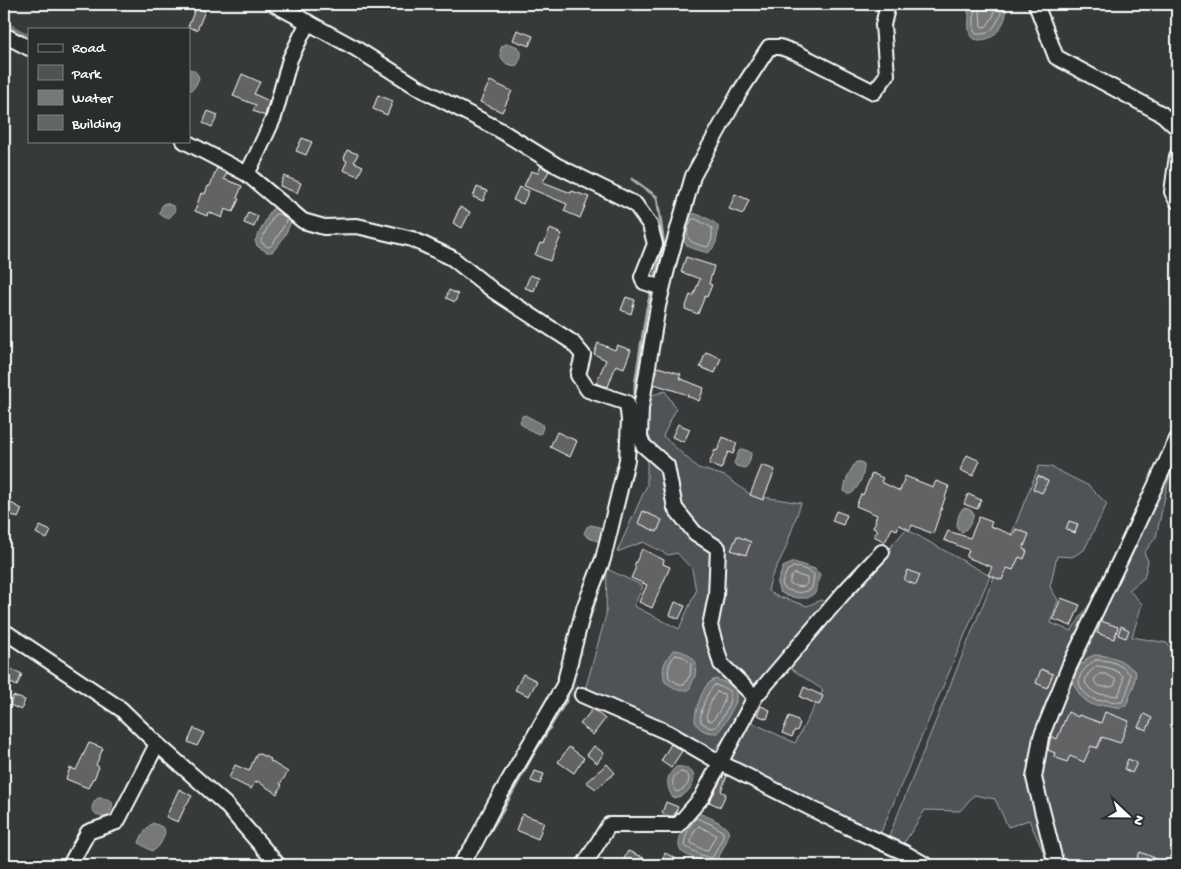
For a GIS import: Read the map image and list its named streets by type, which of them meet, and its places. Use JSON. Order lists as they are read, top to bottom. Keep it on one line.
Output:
{"legend":["Road","Park","Water","Building"],"north":"right"}
